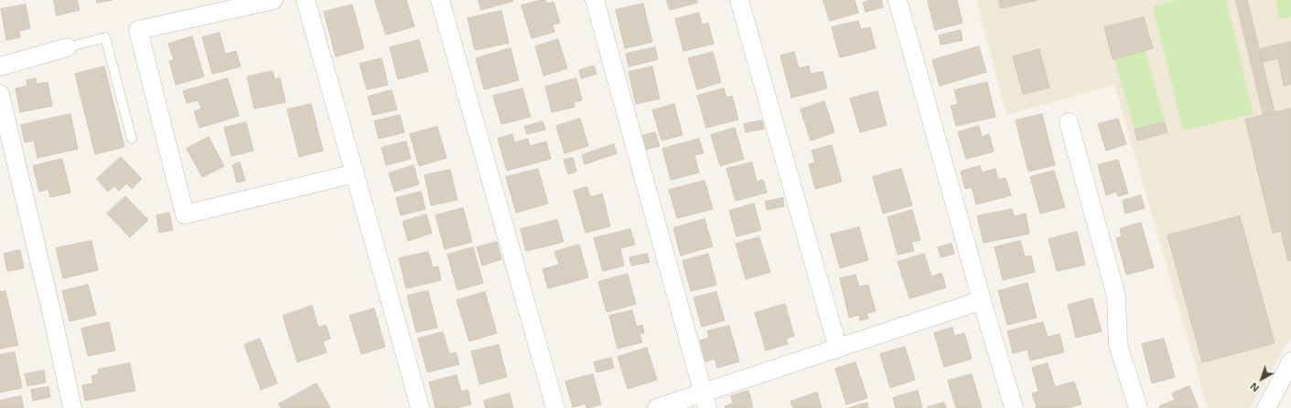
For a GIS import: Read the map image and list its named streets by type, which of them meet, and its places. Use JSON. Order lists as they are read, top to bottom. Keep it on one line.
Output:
{"north":"bottom left"}
